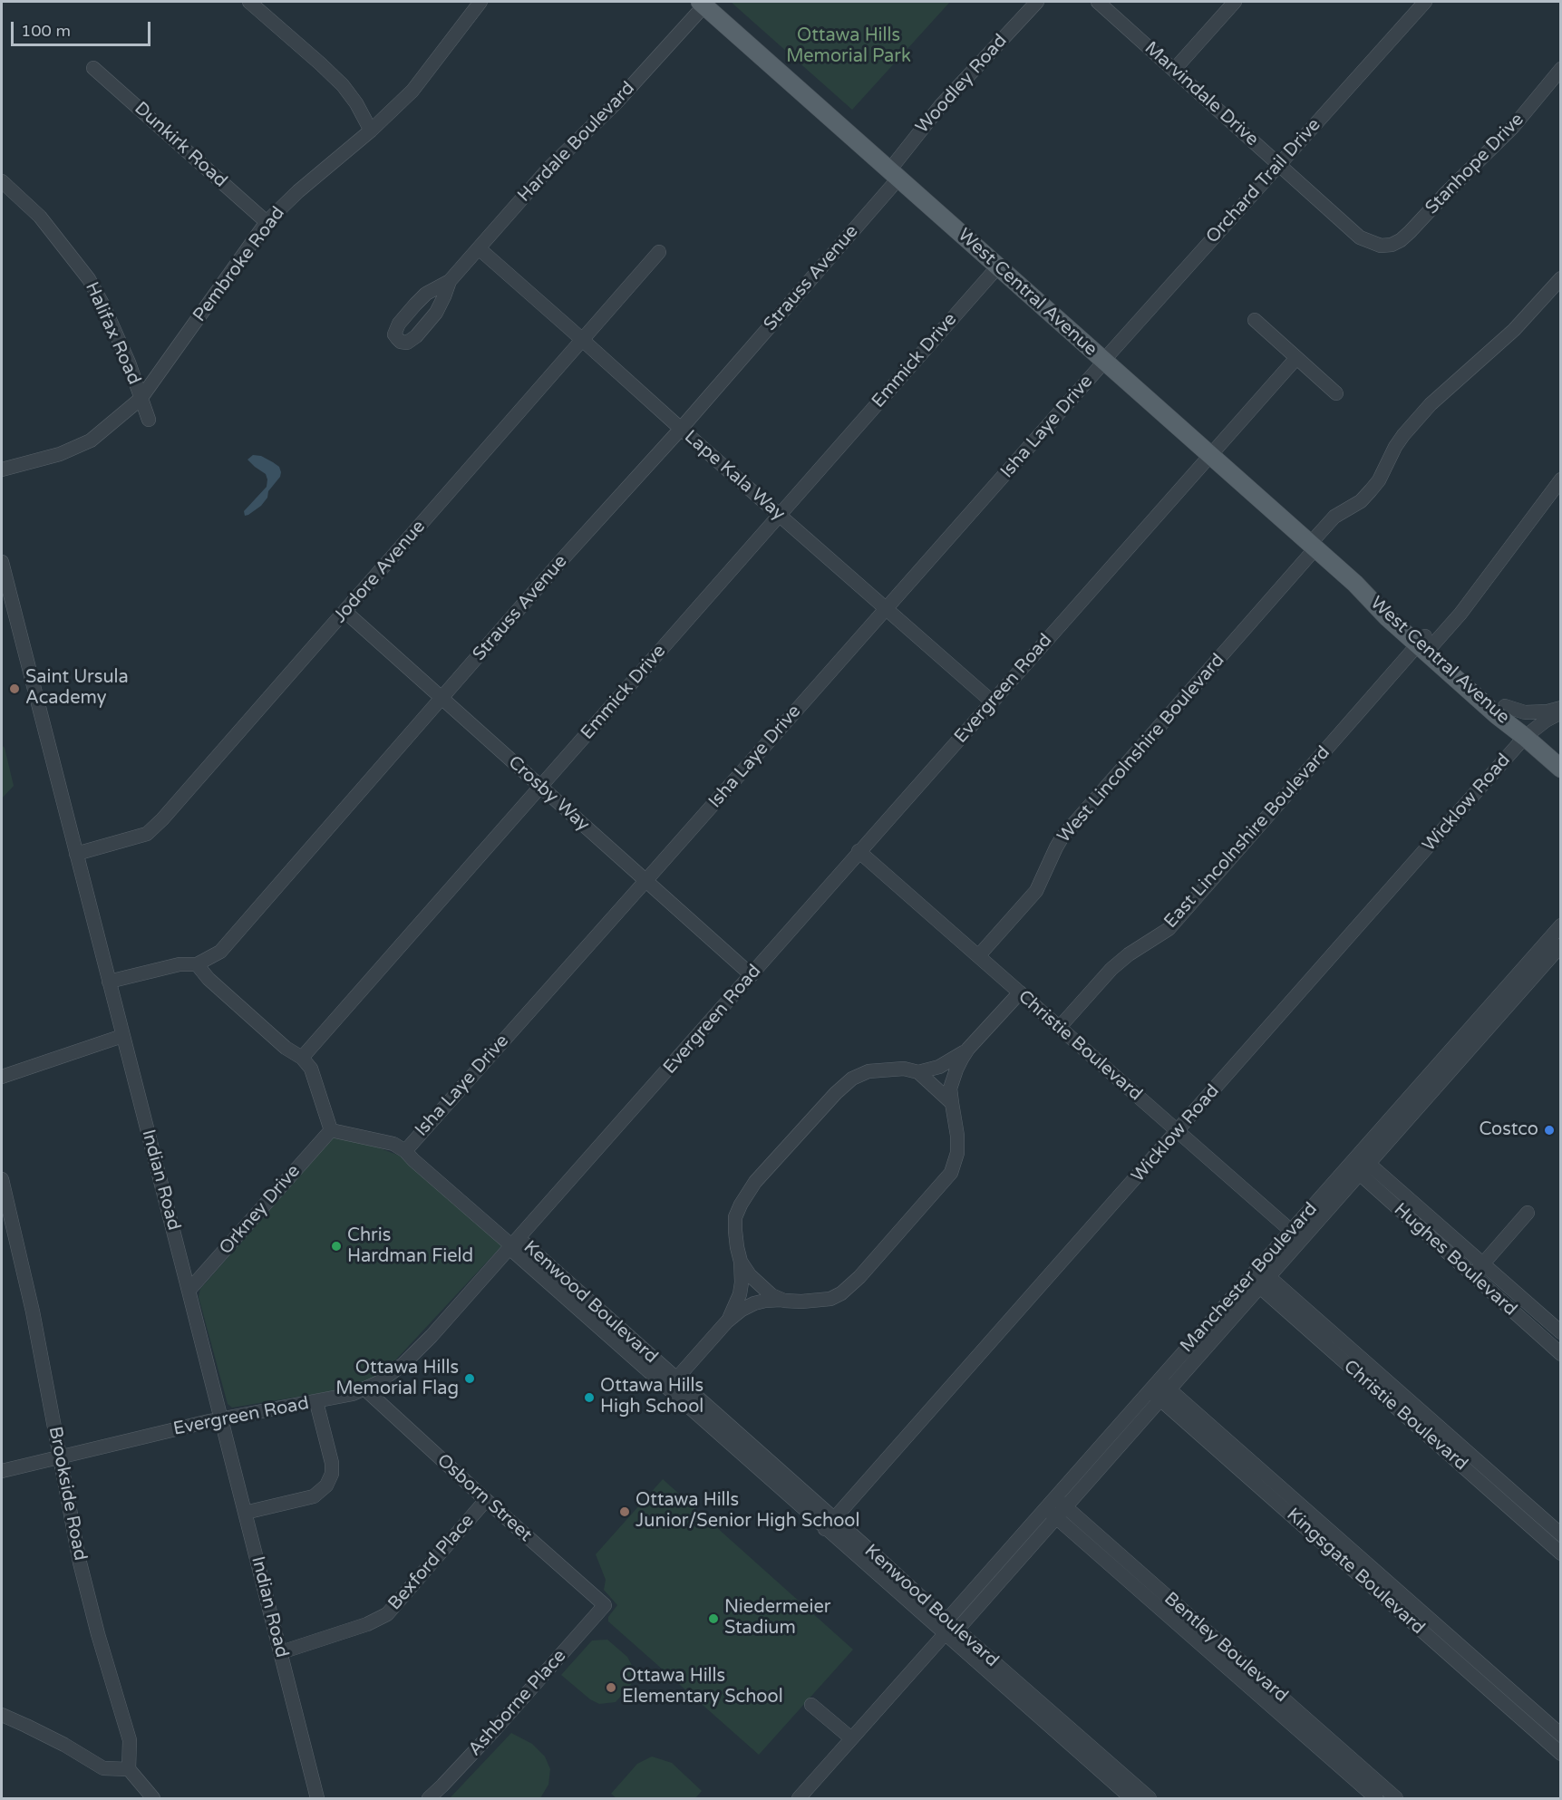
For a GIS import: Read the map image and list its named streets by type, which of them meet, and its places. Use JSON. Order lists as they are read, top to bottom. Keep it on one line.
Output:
{"streets":{"main road":["West Central Avenue"],"street":["Woodley Road","Marvindale Drive","Hardale Boulevard","Dunkirk Road","Stanhope Drive","Orchard Trail Drive","Pembroke Road","Strauss Avenue","Halifax Road","Emmick Drive","Isha Laye Drive","Lape Kala Way","Jodore Avenue","Evergreen Road","West Lincolnshire Boulevard","Crosby Way","Wicklow Road","East Lincolnshire Boulevard","Christie Boulevard","Indian Road","Orkney Drive","Hughes Boulevard","Manchester Boulevard","Kenwood Boulevard","Brookside Road","Osborn Street","Bexford Place","Kingsgate Boulevard","Bentley Boulevard","Ashborne Place"]},"crossings":[["Woodley Road","Strauss Avenue"],["Woodley Road","West Central Avenue"],["Marvindale Drive","Stanhope Drive"],["Marvindale Drive","Orchard Trail Drive"],["Hardale Boulevard","West Central Avenue"],["Hardale Boulevard","Lape Kala Way"],["Dunkirk Road","Pembroke Road"],["Orchard Trail Drive","West Central Avenue"],["Orchard Trail Drive","Isha Laye Drive"],["Pembroke Road","Halifax Road"],["Strauss Avenue","West Central Avenue"],["Strauss Avenue","Lape Kala Way"],["Strauss Avenue","Crosby Way"],["Strauss Avenue","Indian Road"],["West Central Avenue","Emmick Drive"],["West Central Avenue","Isha Laye Drive"],["West Central Avenue","Evergreen Road"],["West Central Avenue","West Lincolnshire Boulevard"],["West Central Avenue","Wicklow Road"],["West Central Avenue","East Lincolnshire Boulevard"],["Emmick Drive","Lape Kala Way"],["Emmick Drive","Crosby Way"],["Isha Laye Drive","Lape Kala Way"],["Isha Laye Drive","Crosby Way"],["Isha Laye Drive","Kenwood Boulevard"],["Lape Kala Way","Jodore Avenue"],["Lape Kala Way","Evergreen Road"],["Jodore Avenue","Crosby Way"],["Jodore Avenue","Indian Road"],["Evergreen Road","Crosby Way"],["Evergreen Road","Christie Boulevard"],["Evergreen Road","Indian Road"],["Evergreen Road","Kenwood Boulevard"],["Evergreen Road","Brookside Road"],["Evergreen Road","Osborn Street"],["West Lincolnshire Boulevard","Christie Boulevard"],["Wicklow Road","Christie Boulevard"],["Wicklow Road","Kenwood Boulevard"],["East Lincolnshire Boulevard","Christie Boulevard"],["Christie Boulevard","Manchester Boulevard"],["Indian Road","Orkney Drive"],["Indian Road","Bexford Place"],["Hughes Boulevard","Manchester Boulevard"],["Manchester Boulevard","Kenwood Boulevard"],["Manchester Boulevard","Kingsgate Boulevard"],["Manchester Boulevard","Bentley Boulevard"],["Osborn Street","Bexford Place"],["Osborn Street","Ashborne Place"]],"parks":["Ottawa Hills Memorial Park"],"places":["Saint Ursula Academy","Costco","Chris Hardman Field","Ottawa Hills Memorial Flag","Ottawa Hills High School","Ottawa Hills Junior/Senior High School","Niedermeier Stadium","Ottawa Hills Elementary School"],"scale_bar":"100 m"}
